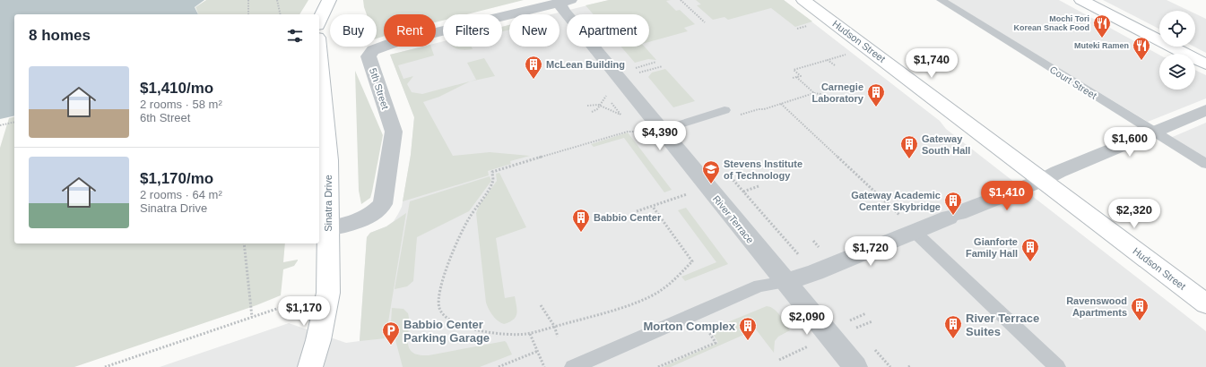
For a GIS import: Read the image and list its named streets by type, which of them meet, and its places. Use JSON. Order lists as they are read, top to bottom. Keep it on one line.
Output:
{"streets":{"street":["Hudson Street","5th Street","Sinatra Drive","River Terrace"],"lane":["Court Street"]},"crossings":[["5th Street","Sinatra Drive"],["5th Street","River Terrace"]],"places":{"restaurant":["Mochi Tori Korean Snack Food","Muteki Ramen"],"building":["McLean Building","Carnegie Laboratory","Gateway South Hall","Gateway Academic Center Skybridge","Babbio Center","Gianforte Family Hall","Ravenswood Apartments","River Terrace Suites","Morton Complex"],"school or university":["Stevens Institute of Technology"],"parking":["Babbio Center Parking Garage"]},"page":{"chip":["Buy","Rent","Filters","New","Apartment"],"heading":"8 homes","price":["$1,740","$4,390","$1,600","$1,410","$2,320","$1,720","$1,170","$2,090"],"list":[{"name":"$1,410/mo","note":"2 rooms · 58 m² · 6th Street"},{"name":"$1,170/mo","note":"2 rooms · 64 m² · Sinatra Drive"}]}}
